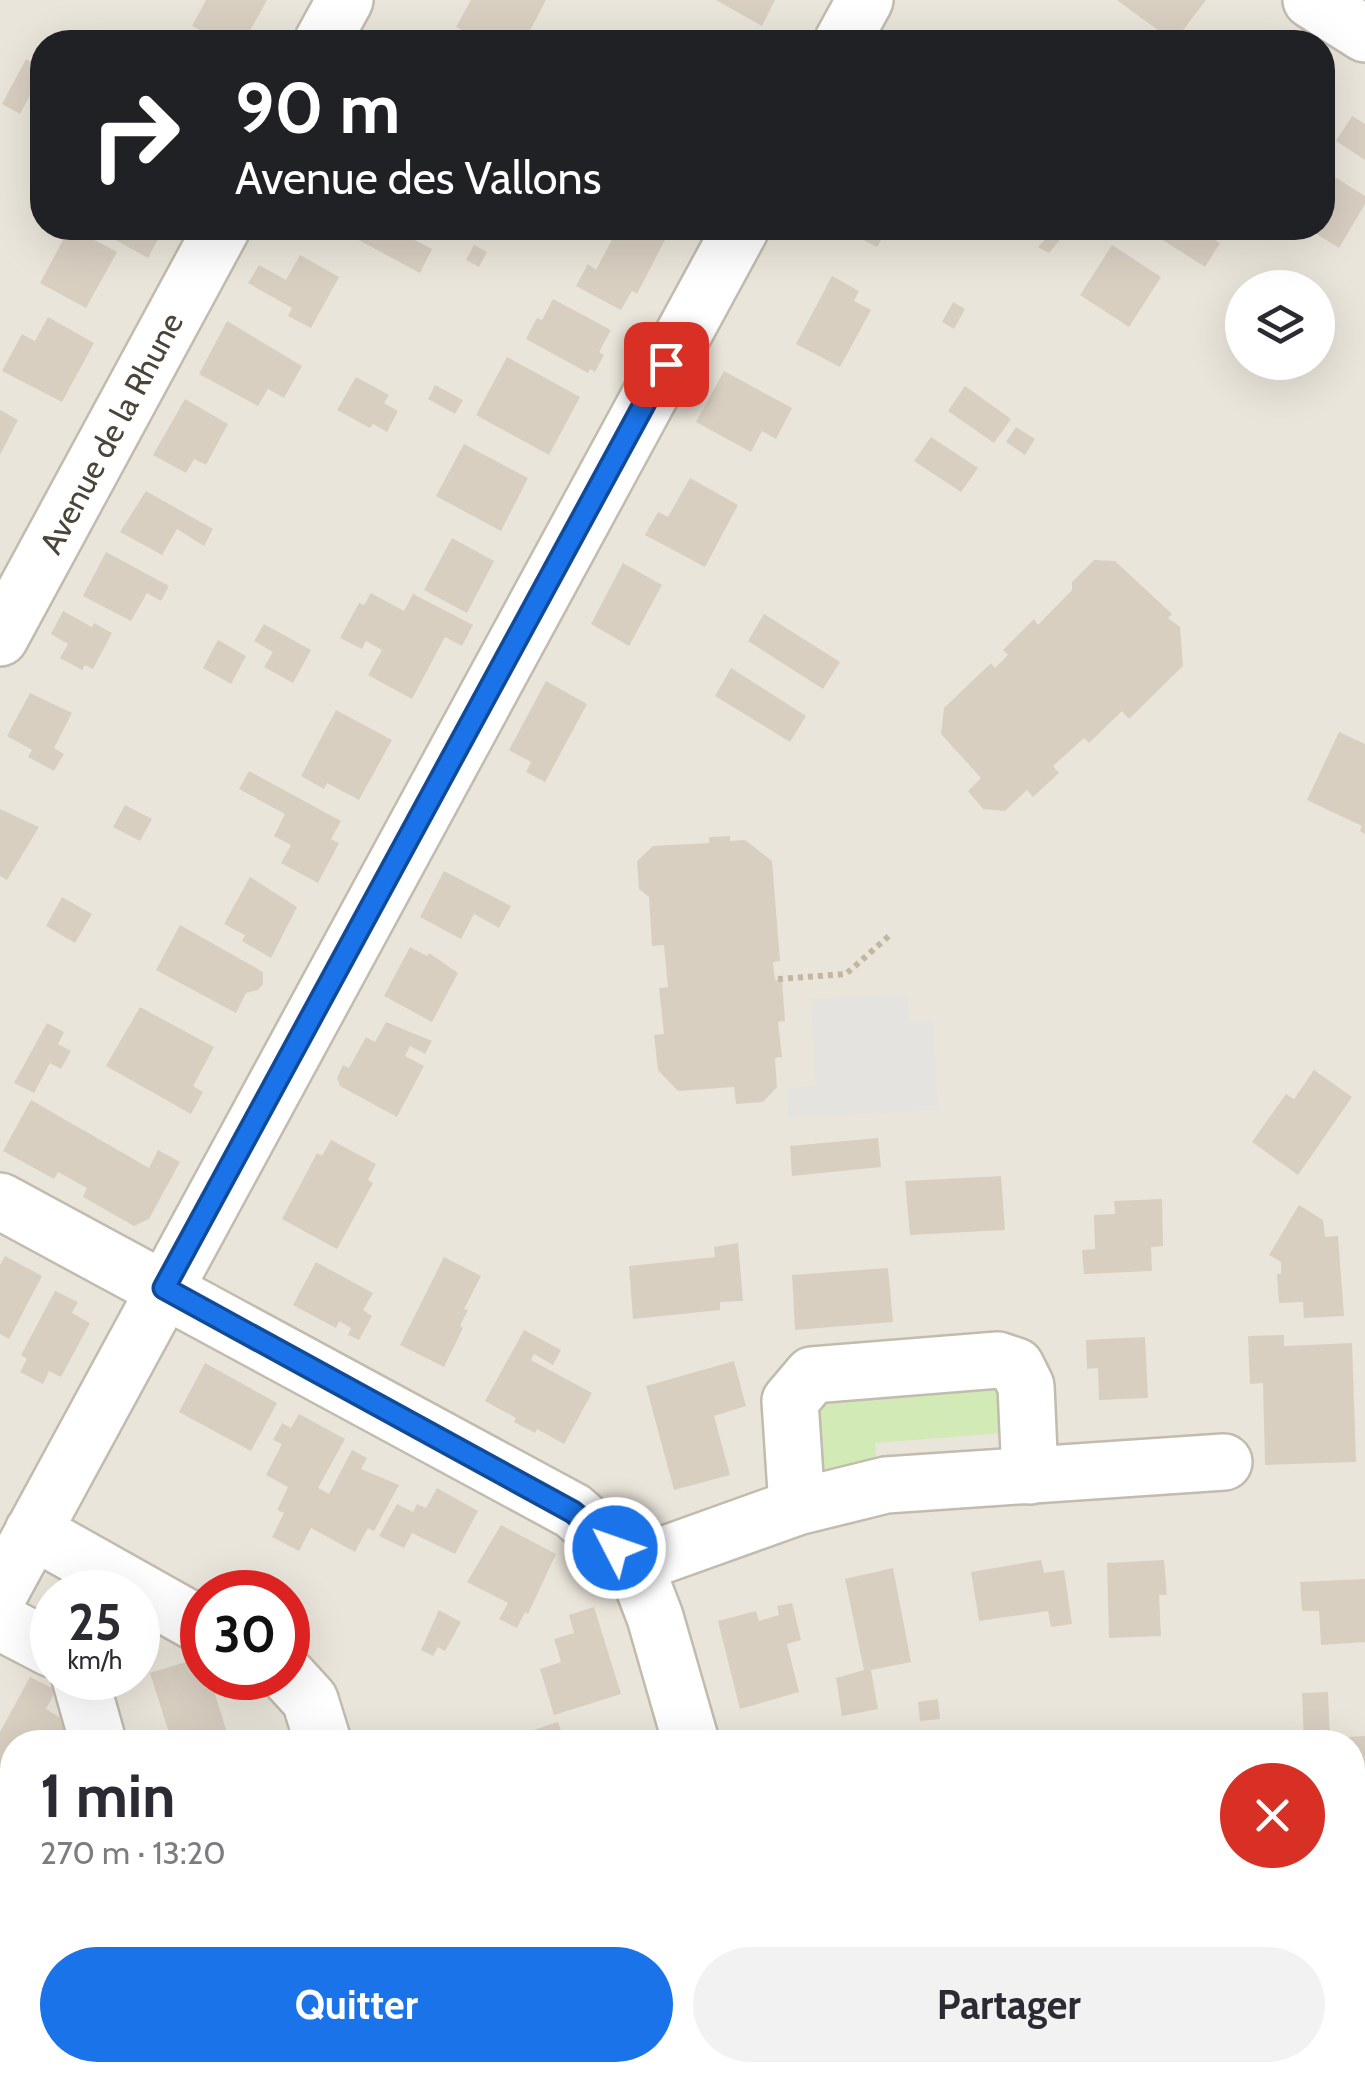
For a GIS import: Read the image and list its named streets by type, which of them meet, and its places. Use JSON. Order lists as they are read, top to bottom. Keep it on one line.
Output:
{"streets":{"street":["Avenue de la Rhune"]},"page":{"turn":["90 m","Avenue des Vallons"],"speed":"25 km/h","limit":"30","heading":["1 min","270 m · 13:20"],"buttons":["Quitter","Partager"]}}
